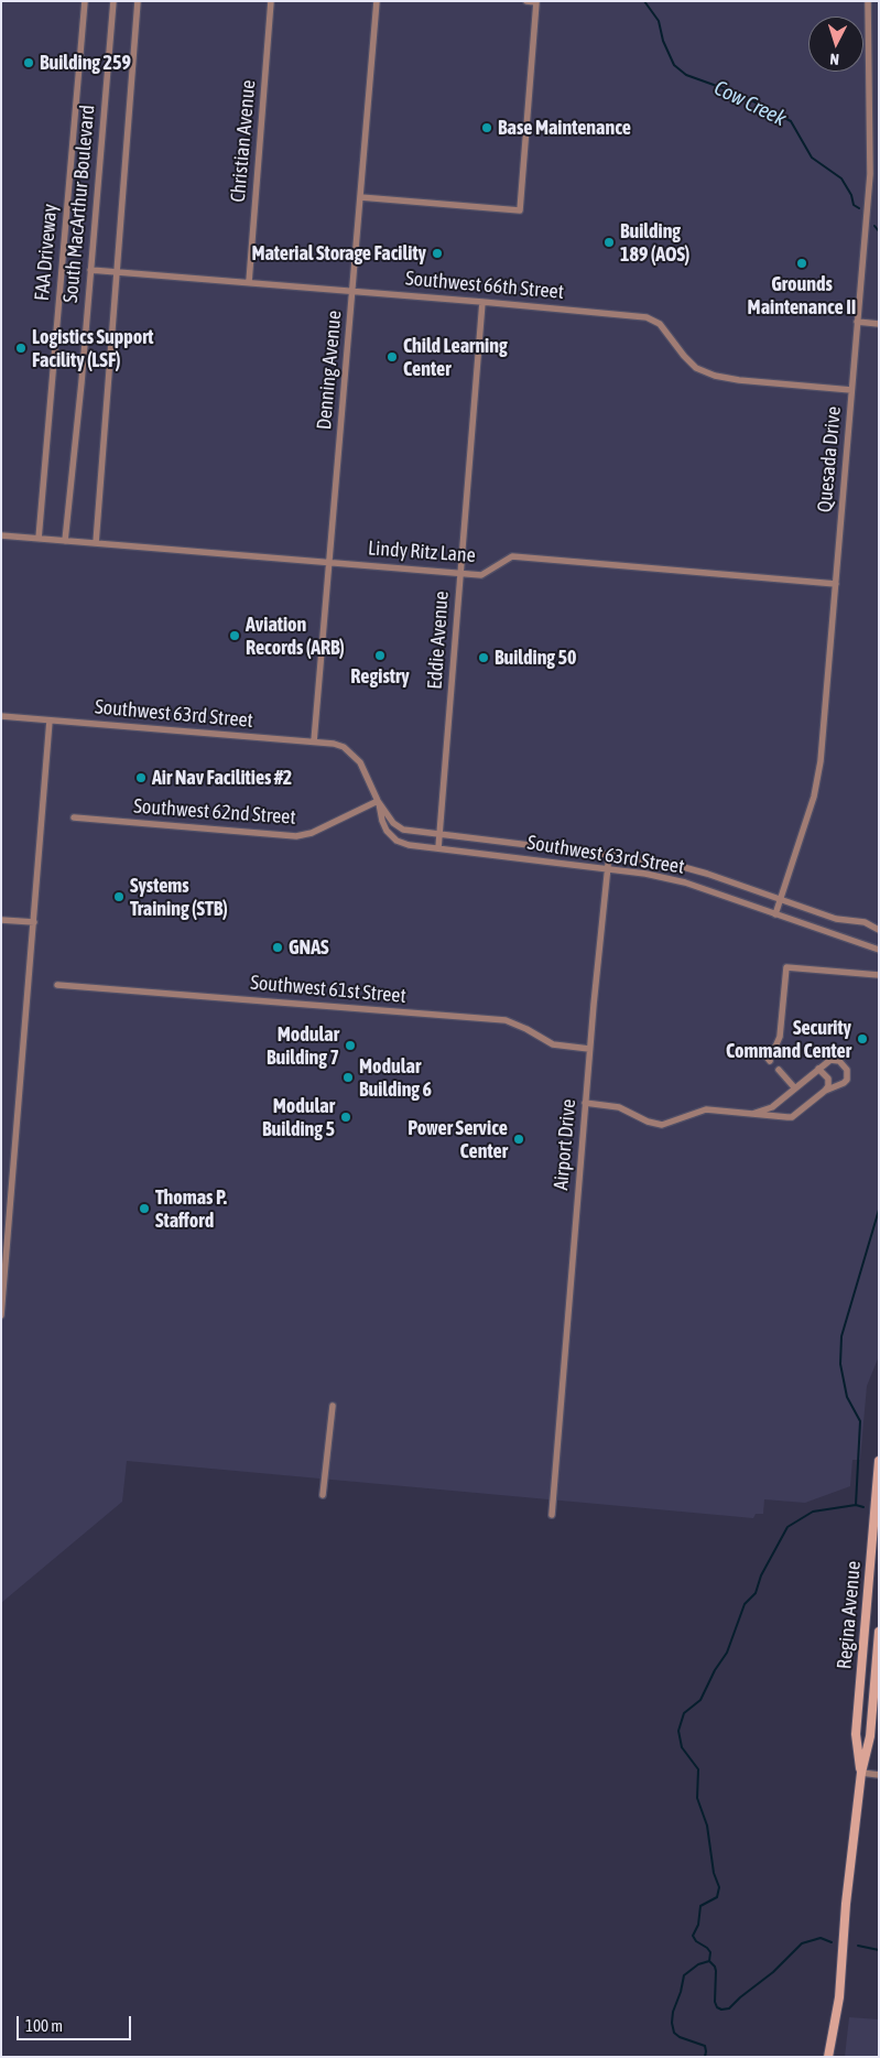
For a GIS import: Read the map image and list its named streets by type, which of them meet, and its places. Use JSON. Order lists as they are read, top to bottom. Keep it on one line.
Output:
{"streets":{"main road":["Regina Avenue"],"street":["Christian Avenue","South MacArthur Boulevard","FAA Driveway","Southwest 66th Street","Denning Avenue","Quesada Drive","Lindy Ritz Lane","Eddie Avenue","Southwest 63rd Street","Southwest 62nd Street","Southwest 61st Street","Airport Drive"]},"crossings":[["Christian Avenue","Southwest 66th Street"],["South MacArthur Boulevard","Southwest 66th Street"],["South MacArthur Boulevard","Lindy Ritz Lane"],["FAA Driveway","Lindy Ritz Lane"],["Southwest 66th Street","Denning Avenue"],["Southwest 66th Street","Quesada Drive"],["Southwest 66th Street","Eddie Avenue"],["Denning Avenue","Lindy Ritz Lane"],["Denning Avenue","Southwest 63rd Street"],["Quesada Drive","Lindy Ritz Lane"],["Quesada Drive","Southwest 63rd Street"],["Lindy Ritz Lane","Eddie Avenue"],["Eddie Avenue","Southwest 63rd Street"],["Southwest 63rd Street","Southwest 62nd Street"],["Southwest 63rd Street","Airport Drive"],["Southwest 61st Street","Airport Drive"]],"water":["Cow Creek"],"places":["Building 259","Base Maintenance","Building 189 (AOS)","Material Storage Facility","Grounds Maintenance II","Logistics Support Facility (LSF)","Child Learning Center","Aviation Records (ARB)","Registry","Building 50","Air Nav Facilities #2","Systems Training (STB)","GNAS","Security Command Center","Modular Building 7","Modular Building 6","Modular Building 5","Power Service Center","Thomas P. Stafford"],"scale_bar":"100 m","north":"bottom"}
